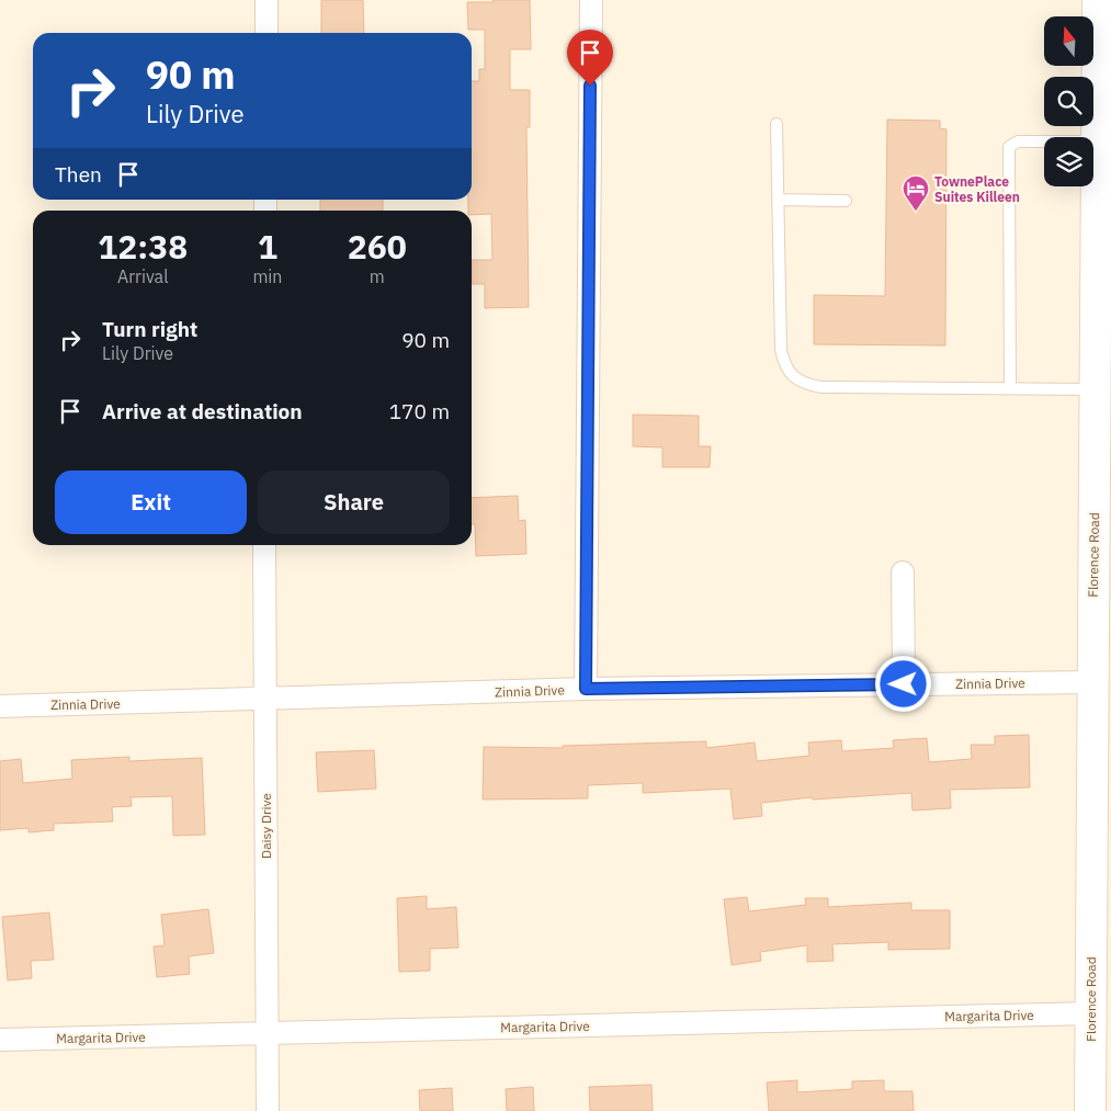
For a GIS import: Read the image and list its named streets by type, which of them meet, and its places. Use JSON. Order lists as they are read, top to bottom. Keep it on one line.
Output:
{"streets":{"street":["Florence Road","Zinnia Drive","Daisy Drive","Margarita Drive"]},"crossings":[["Florence Road","Zinnia Drive"],["Florence Road","Margarita Drive"],["Zinnia Drive","Daisy Drive"],["Daisy Drive","Margarita Drive"]],"places":{"hotel":["TownePlace Suites Killeen"]},"north":"top","page":{"turn":["90 m","Lily Drive"],"then":"Then","eta":["12:38","Arrival","1","min","260","m"],"list":[{"name":"Turn right","note":"Lily Drive","value":"90 m"},{"name":"Arrive at destination","value":"170 m"}],"buttons":["Exit","Share"]}}
